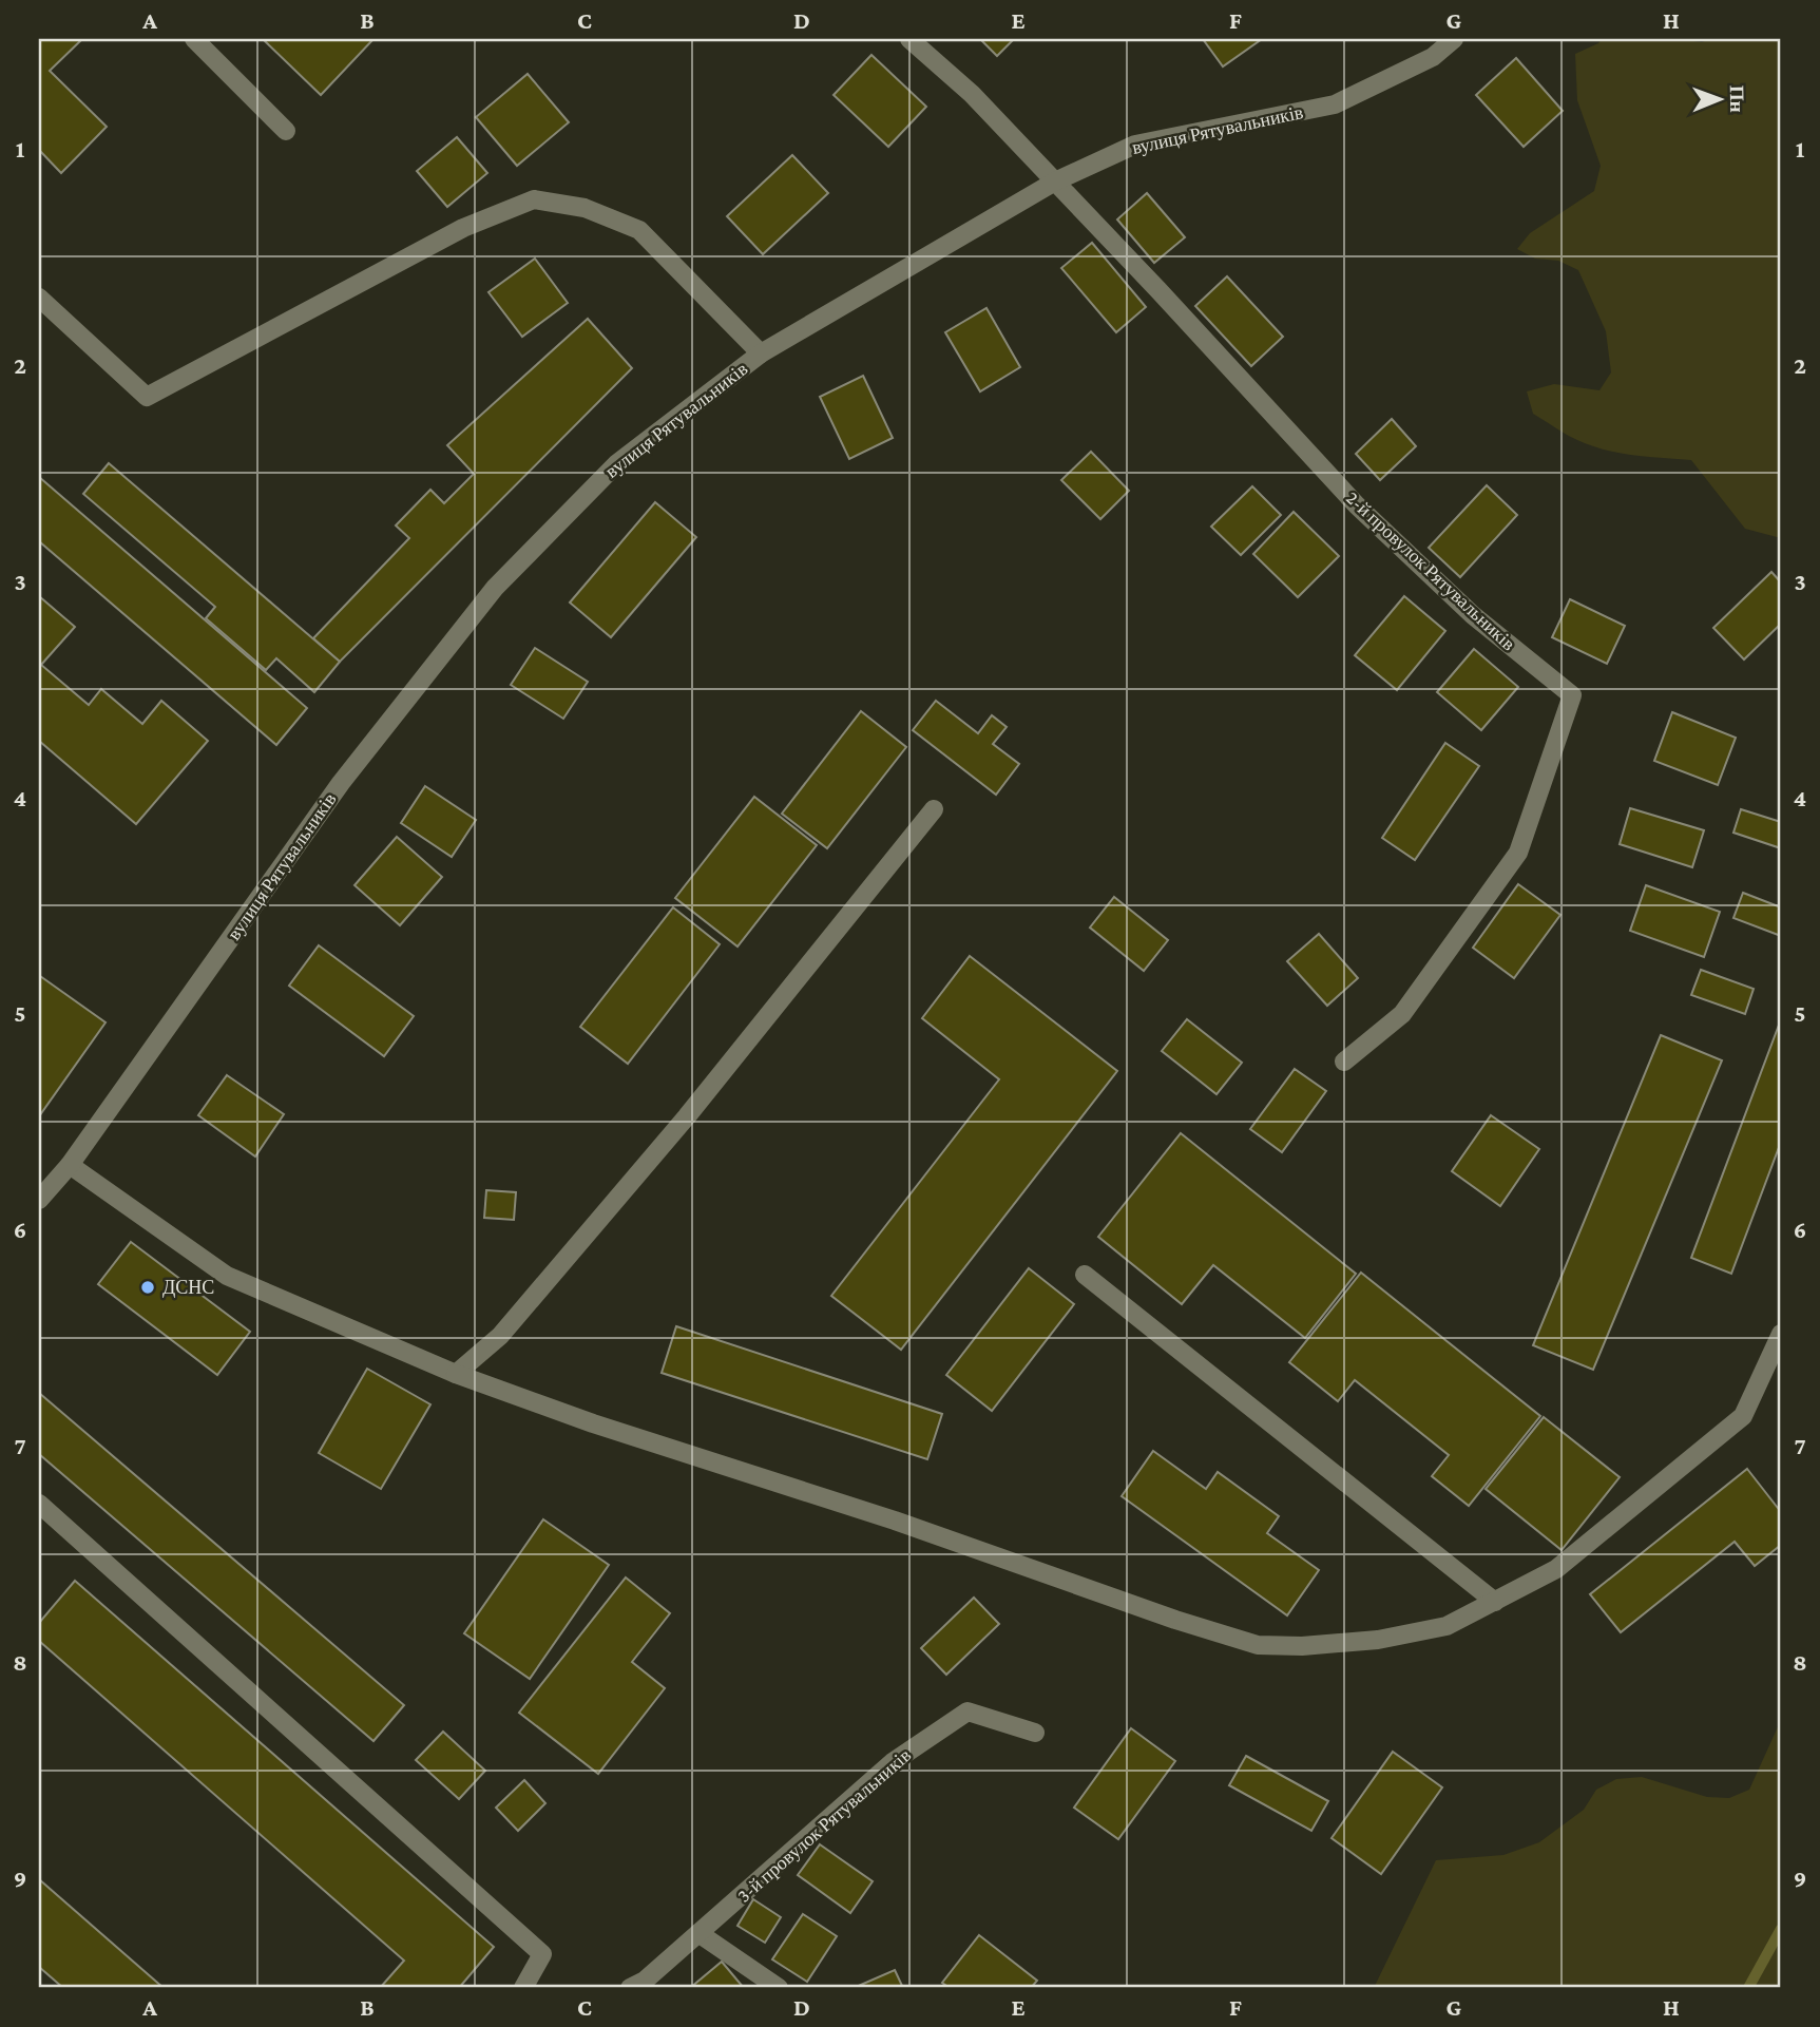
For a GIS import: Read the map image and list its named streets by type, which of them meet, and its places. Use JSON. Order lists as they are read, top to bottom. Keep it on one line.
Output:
{"streets":{"street":["вулиця Рятувальників","2-й провулок Рятувальників","3-й провулок Рятувальників"]},"crossings":[["вулиця Рятувальників","2-й провулок Рятувальників"]],"places":["ДСНС"],"north":"right","grid":{"columns":["A","B","C","D","E","F","G","H"],"rows":["1","2","3","4","5","6","7","8","9"]}}
